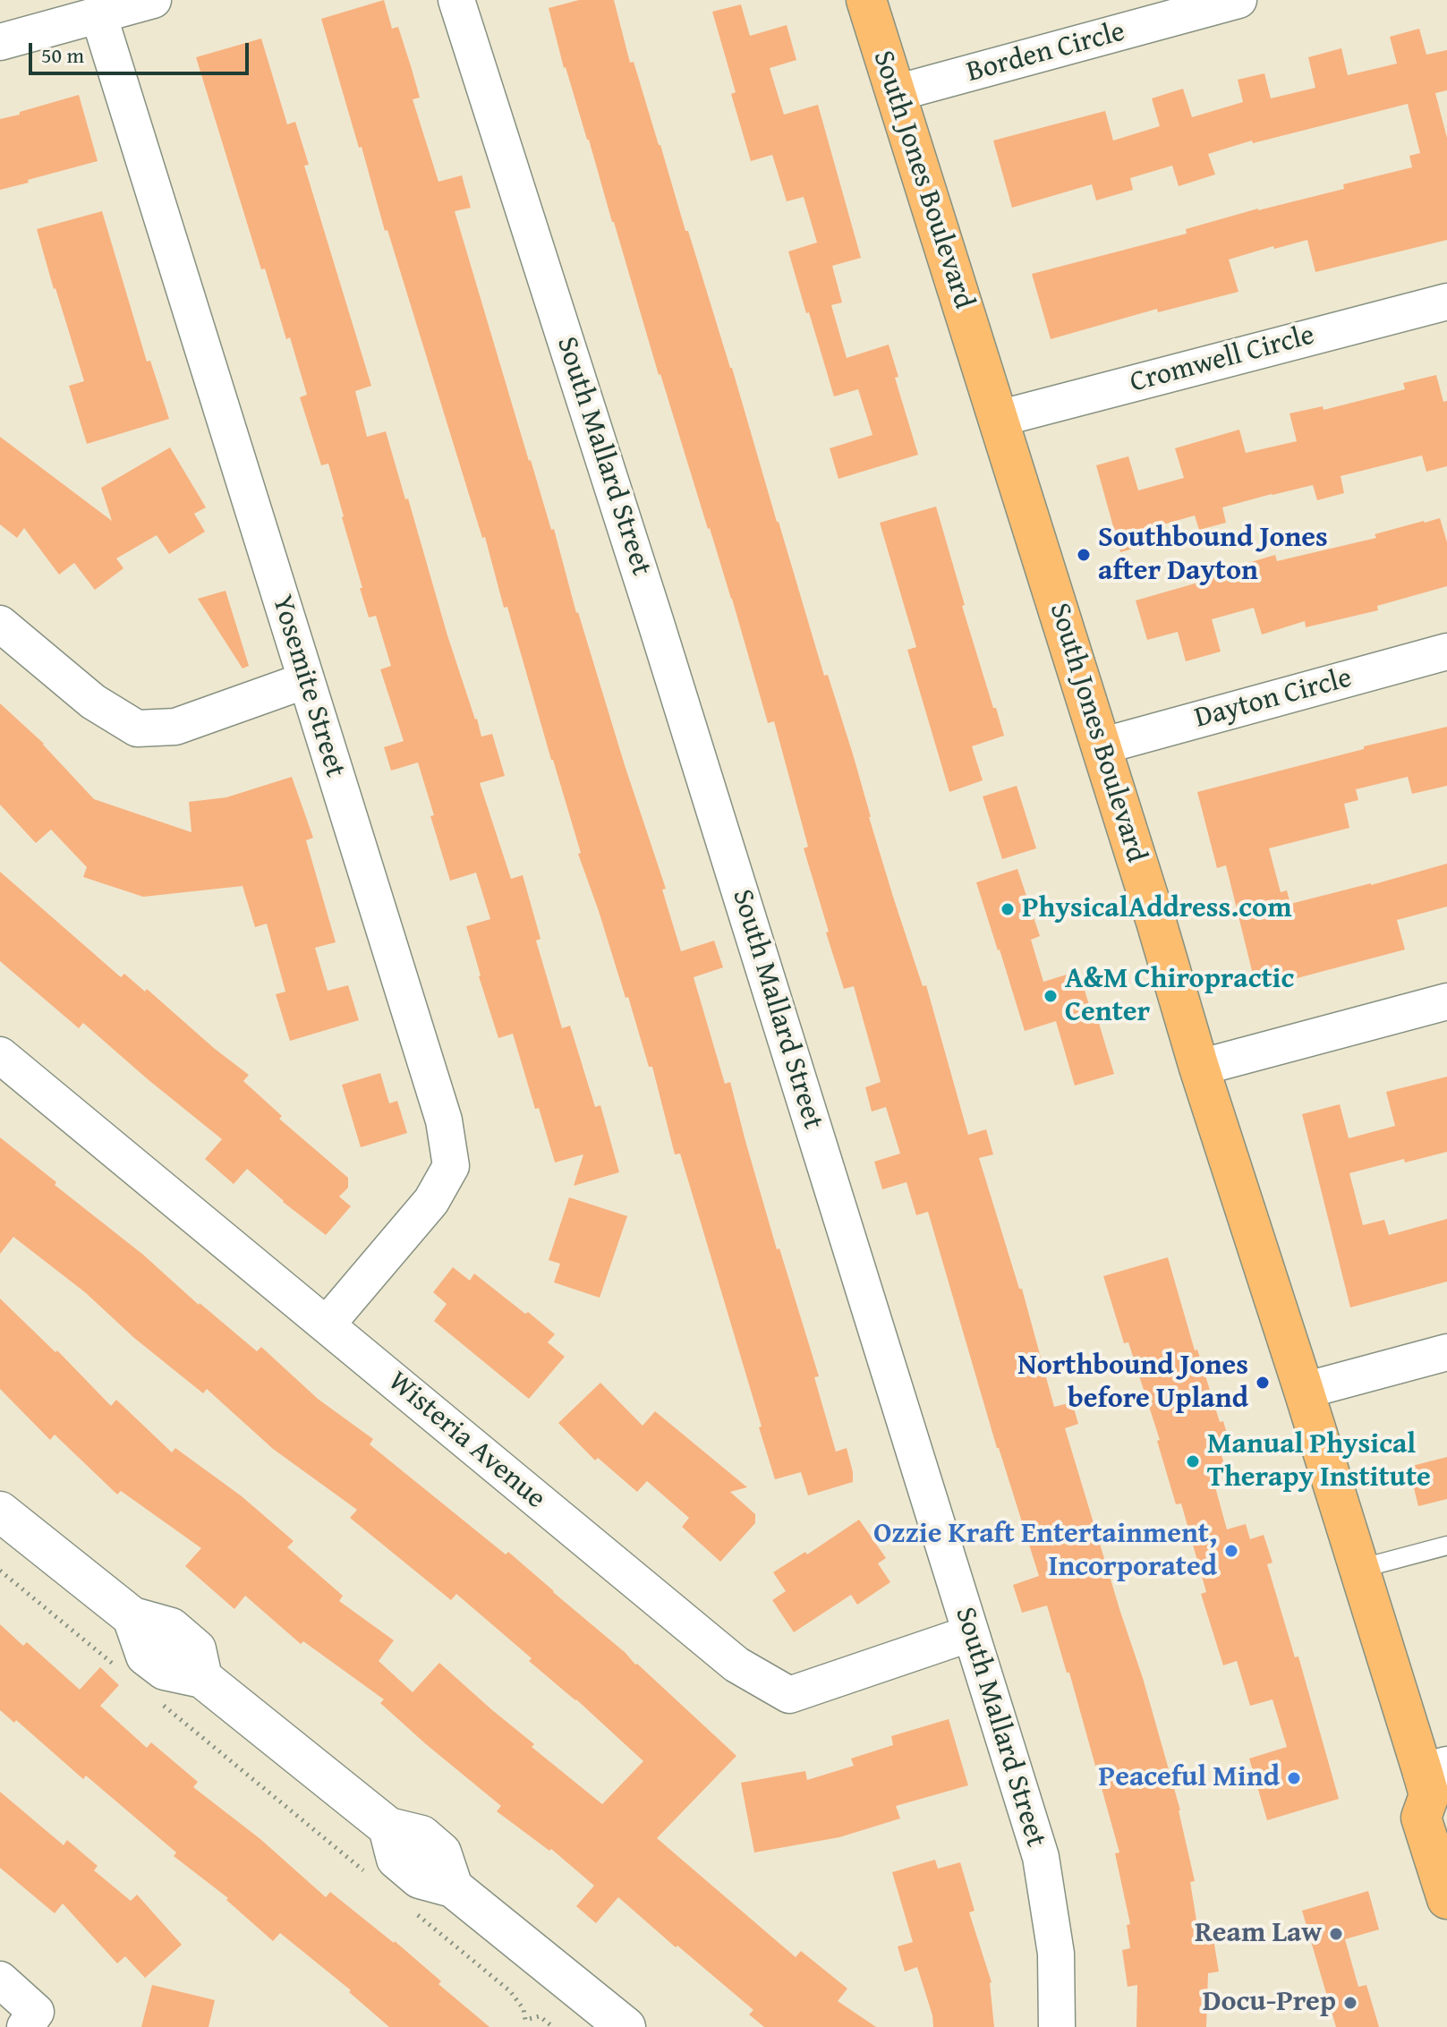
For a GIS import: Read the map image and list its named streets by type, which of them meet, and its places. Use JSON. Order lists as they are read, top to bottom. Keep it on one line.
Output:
{"streets":{"main road":["South Jones Boulevard"],"street":["Borden Circle","Cromwell Circle","South Mallard Street","Yosemite Street","Dayton Circle","Wisteria Avenue"]},"crossings":[["Borden Circle","South Jones Boulevard"],["South Jones Boulevard","Cromwell Circle"],["South Jones Boulevard","Dayton Circle"],["South Mallard Street","Wisteria Avenue"],["Yosemite Street","Wisteria Avenue"]],"places":["Southbound Jones after Dayton","PhysicalAddress.com","A&M Chiropractic Center","Northbound Jones before Upland","Manual Physical Therapy Institute","Ozzie Kraft Entertainment, Incorporated","Peaceful Mind","Ream Law","Docu-Prep"],"scale_bar":"50 m"}
